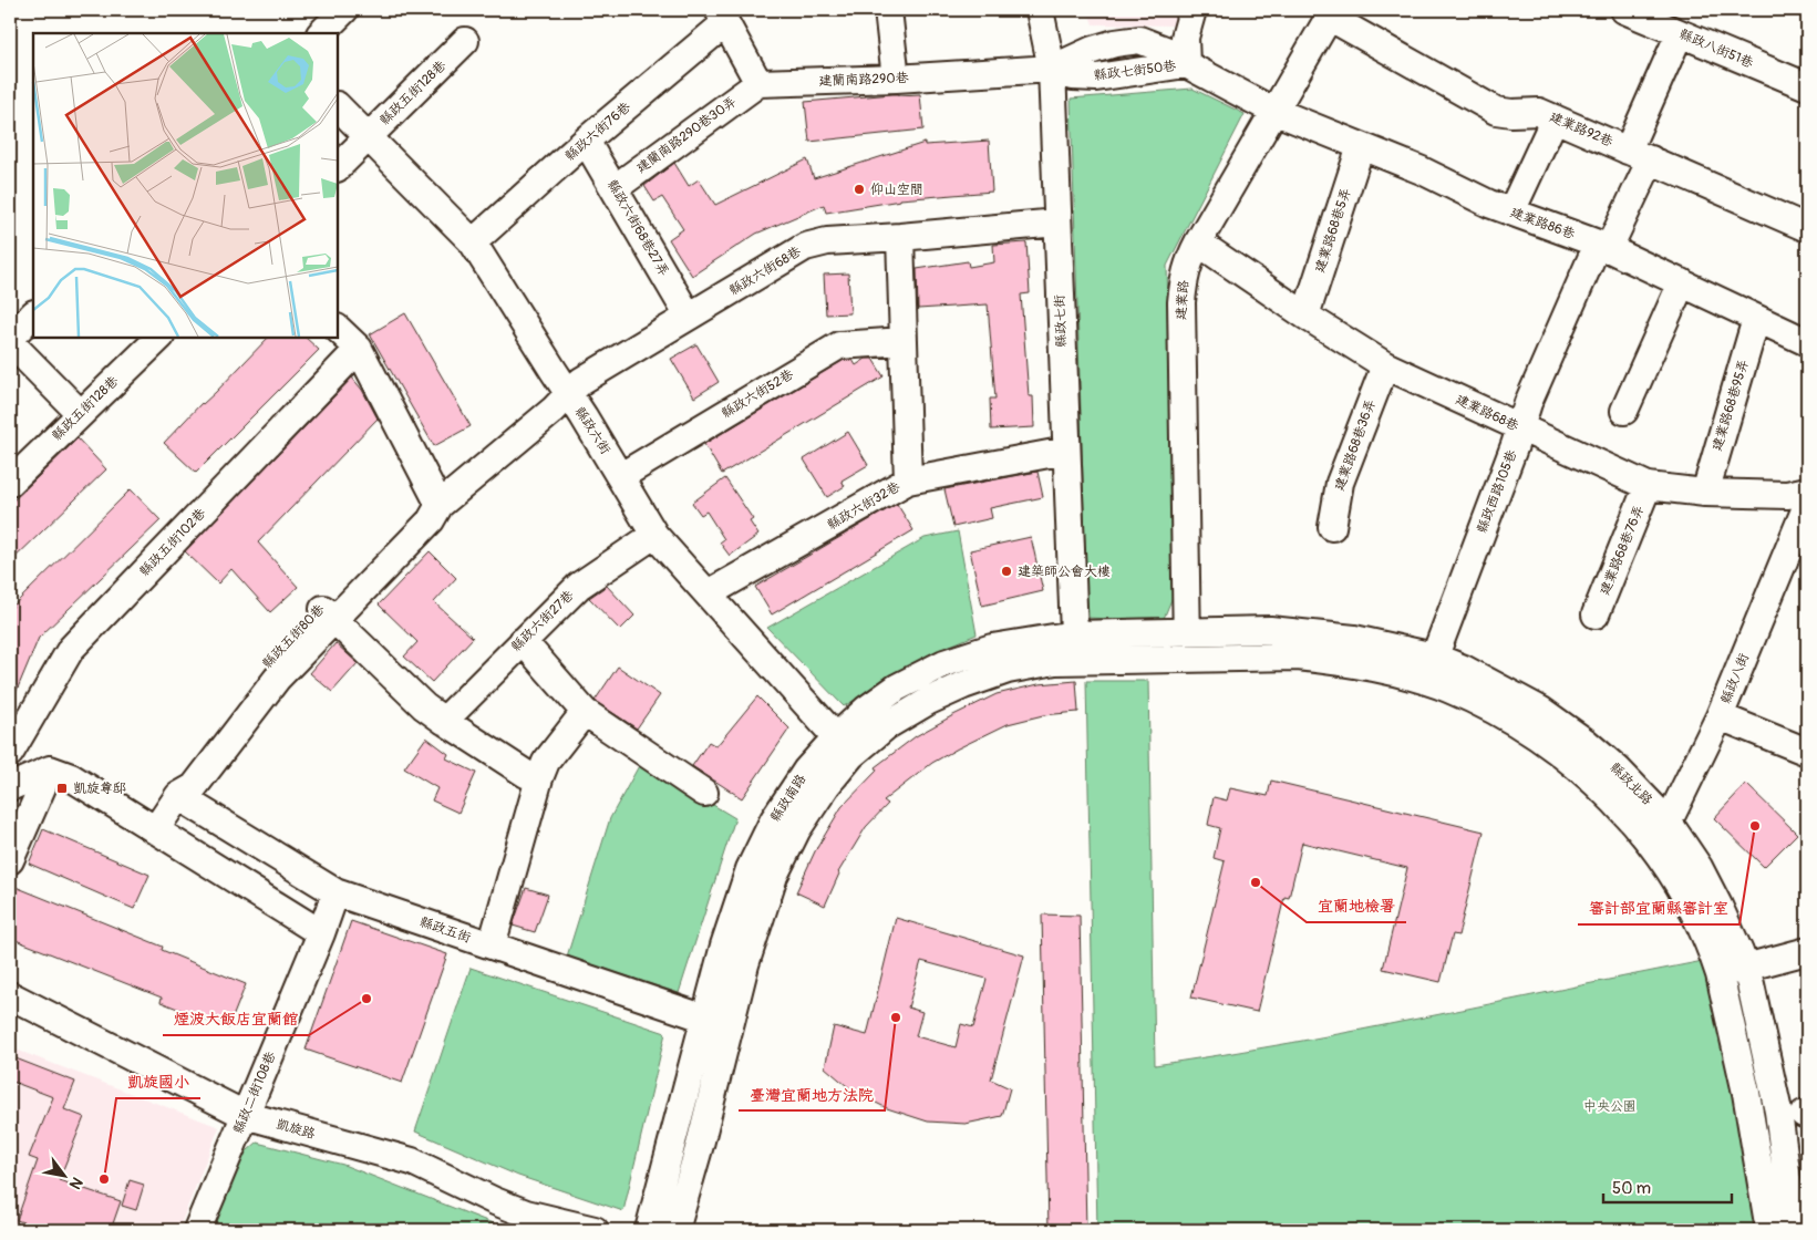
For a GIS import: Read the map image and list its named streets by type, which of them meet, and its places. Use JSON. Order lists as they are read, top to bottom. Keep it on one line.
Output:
{"streets":{"street":["縣政八街51巷","縣政七街50巷","建蘭南路290巷","縣政五街128巷","建業路92巷","縣政六街76巷","建蘭南路290巷30弄","建業路86巷","縣政六街68巷27弄","建業路68巷5弄","縣政六街68巷","建業路","縣政七街","縣政六街52巷","建業路68巷95弄","建業路68巷","縣政六街","建業路68巷36弄","縣政西路105巷","縣政六街32巷","縣政五街102巷","建業路68巷76弄","縣政六街27巷","縣政五街80巷","縣政八街","縣政北路","縣政南路","縣政五街","縣政二街108巷","凱旋路"]},"crossings":[["縣政八街51巷","縣政西路105巷"],["縣政七街50巷","建蘭南路290巷"],["縣政七街50巷","建業路86巷"],["縣政七街50巷","建業路"],["縣政七街50巷","縣政七街"],["建蘭南路290巷","建蘭南路290巷30弄"],["建蘭南路290巷","縣政七街"],["縣政五街128巷","縣政六街"],["建業路92巷","建業路"],["建業路92巷","縣政西路105巷"],["縣政六街76巷","縣政六街68巷27弄"],["縣政六街76巷","縣政六街"],["建蘭南路290巷30弄","縣政六街68巷27弄"],["建業路86巷","建業路68巷5弄"],["建業路86巷","建業路"],["建業路86巷","建業路68巷95弄"],["建業路86巷","縣政西路105巷"],["縣政六街68巷27弄","縣政六街68巷"],["建業路68巷5弄","建業路68巷"],["縣政六街68巷","縣政七街"],["縣政六街68巷","縣政六街"],["縣政六街68巷","縣政五街80巷"],["建業路","建業路68巷"],["建業路","縣政北路"],["建業路","縣政南路"],["縣政七街","縣政六街32巷"],["縣政七街","縣政南路"],["縣政六街52巷","縣政六街"],["建業路68巷95弄","建業路68巷"],["建業路68巷","建業路68巷36弄"],["建業路68巷","縣政西路105巷"],["建業路68巷","建業路68巷76弄"],["縣政六街","縣政六街32巷"],["縣政六街","縣政六街27巷"],["縣政六街","縣政五街80巷"],["縣政六街","縣政南路"],["縣政西路105巷","縣政北路"],["縣政五街80巷","縣政五街"],["縣政八街","縣政北路"],["縣政北路","縣政南路"],["縣政南路","縣政五街"],["縣政五街","縣政二街108巷"],["縣政二街108巷","凱旋路"]],"parks":["中央公園"],"places":{"other":["仰山空間","建築師公會大樓","審計部宜蘭縣審計室","宜蘭地檢署","煙波大飯店宜蘭館","臺灣宜蘭地方法院","凱旋國小"],"transit":["凱旋尊邸"]},"scale_bar":"50 m","north":"bottom right"}
